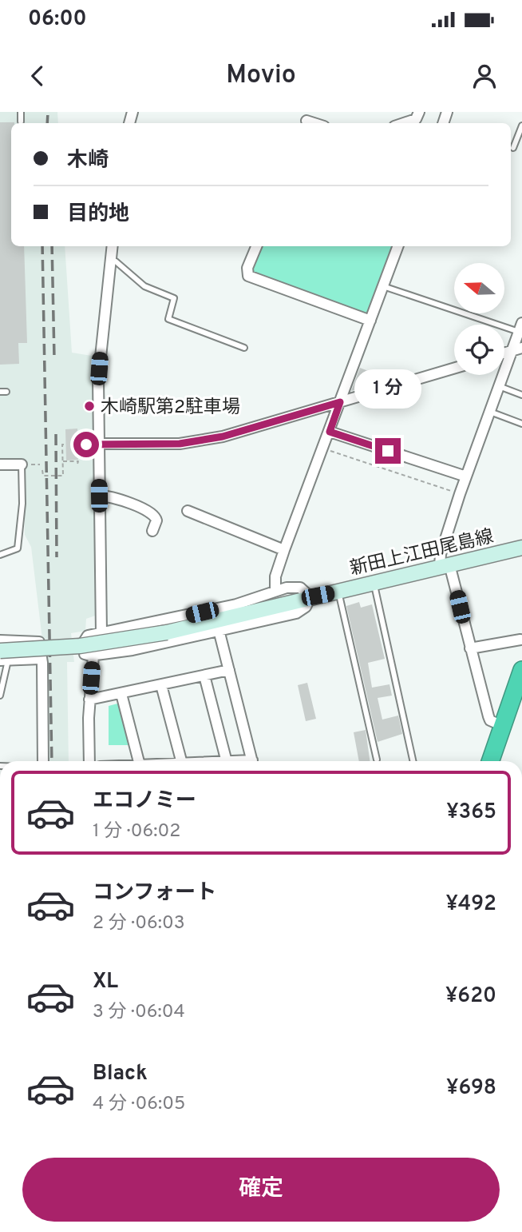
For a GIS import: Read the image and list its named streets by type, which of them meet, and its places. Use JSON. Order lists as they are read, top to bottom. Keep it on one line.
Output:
{"streets":{"main road":["新田上江田尾島線"]},"places":["木崎駅第2駐車場"],"north":"left","page":{"status":"06:00","header":"Movio","banner":["木崎","目的地"],"bubble":"1 分","list":[{"name":"エコノミー","note":"1 分 · 06:02","value":"¥365"},{"name":"コンフォート","note":"2 分 · 06:03","value":"¥492"},{"name":"XL","note":"3 分 · 06:04","value":"¥620"},{"name":"Black","note":"4 分 · 06:05","value":"¥698"}],"buttons":"確定"}}
